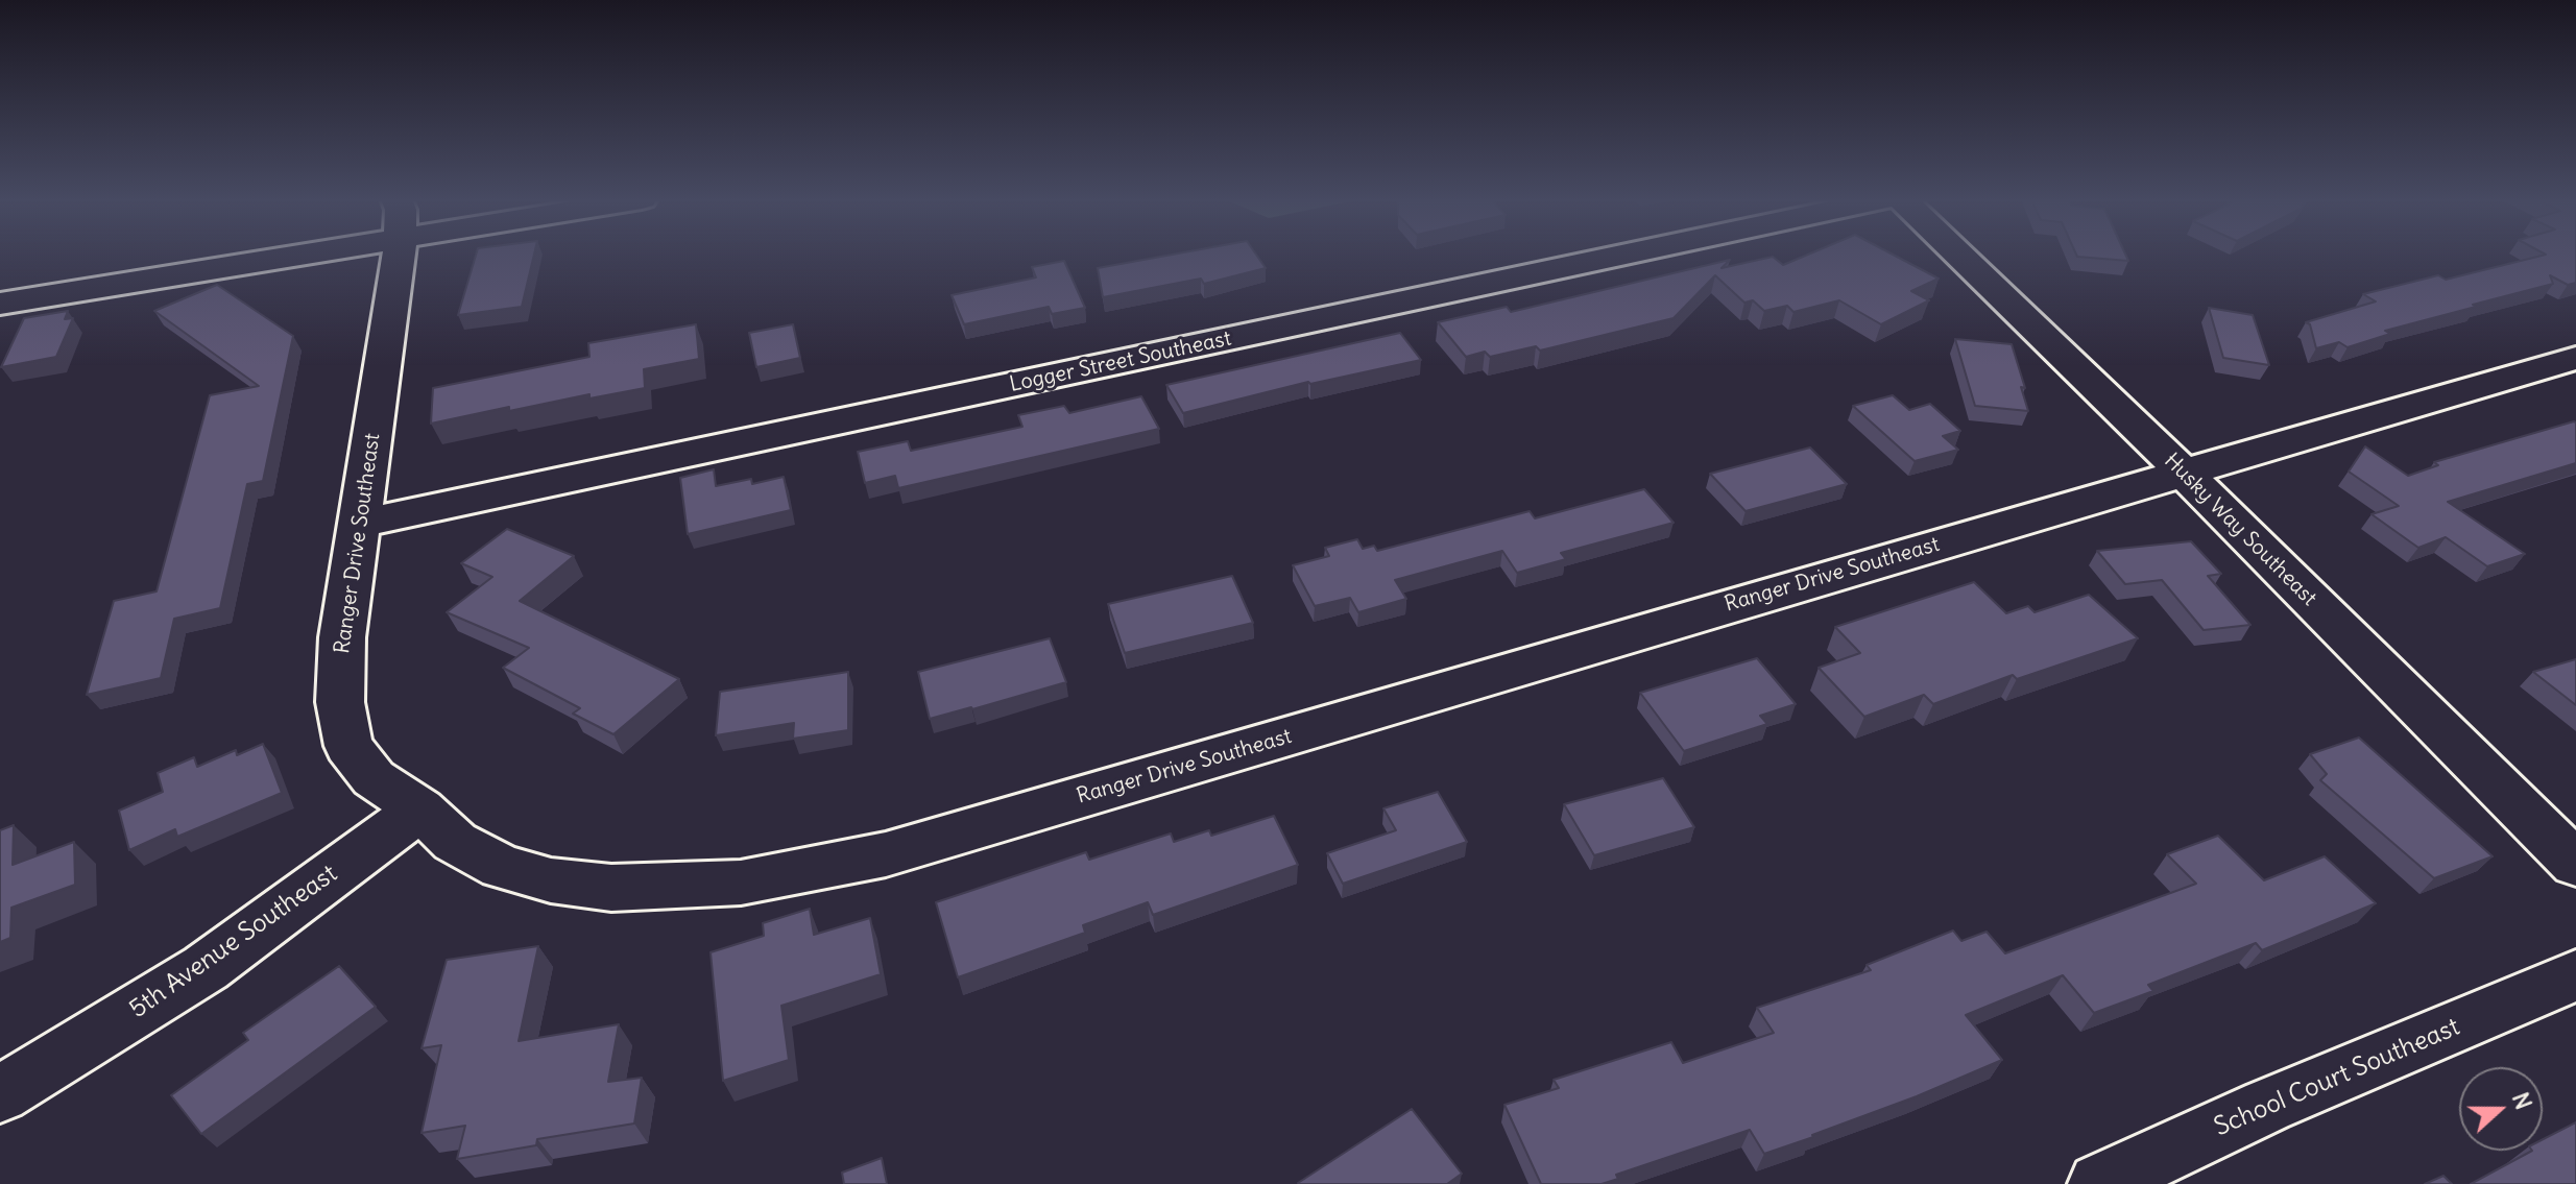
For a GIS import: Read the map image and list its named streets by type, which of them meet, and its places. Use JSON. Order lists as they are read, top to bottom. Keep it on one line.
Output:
{"streets":{"street":["Logger Street Southeast","Husky Way Southeast","Ranger Drive Southeast","5th Avenue Southeast","School Court Southeast"]},"crossings":[["Logger Street Southeast","Ranger Drive Southeast"],["Husky Way Southeast","Ranger Drive Southeast"],["Ranger Drive Southeast","5th Avenue Southeast"]],"north":"right"}
